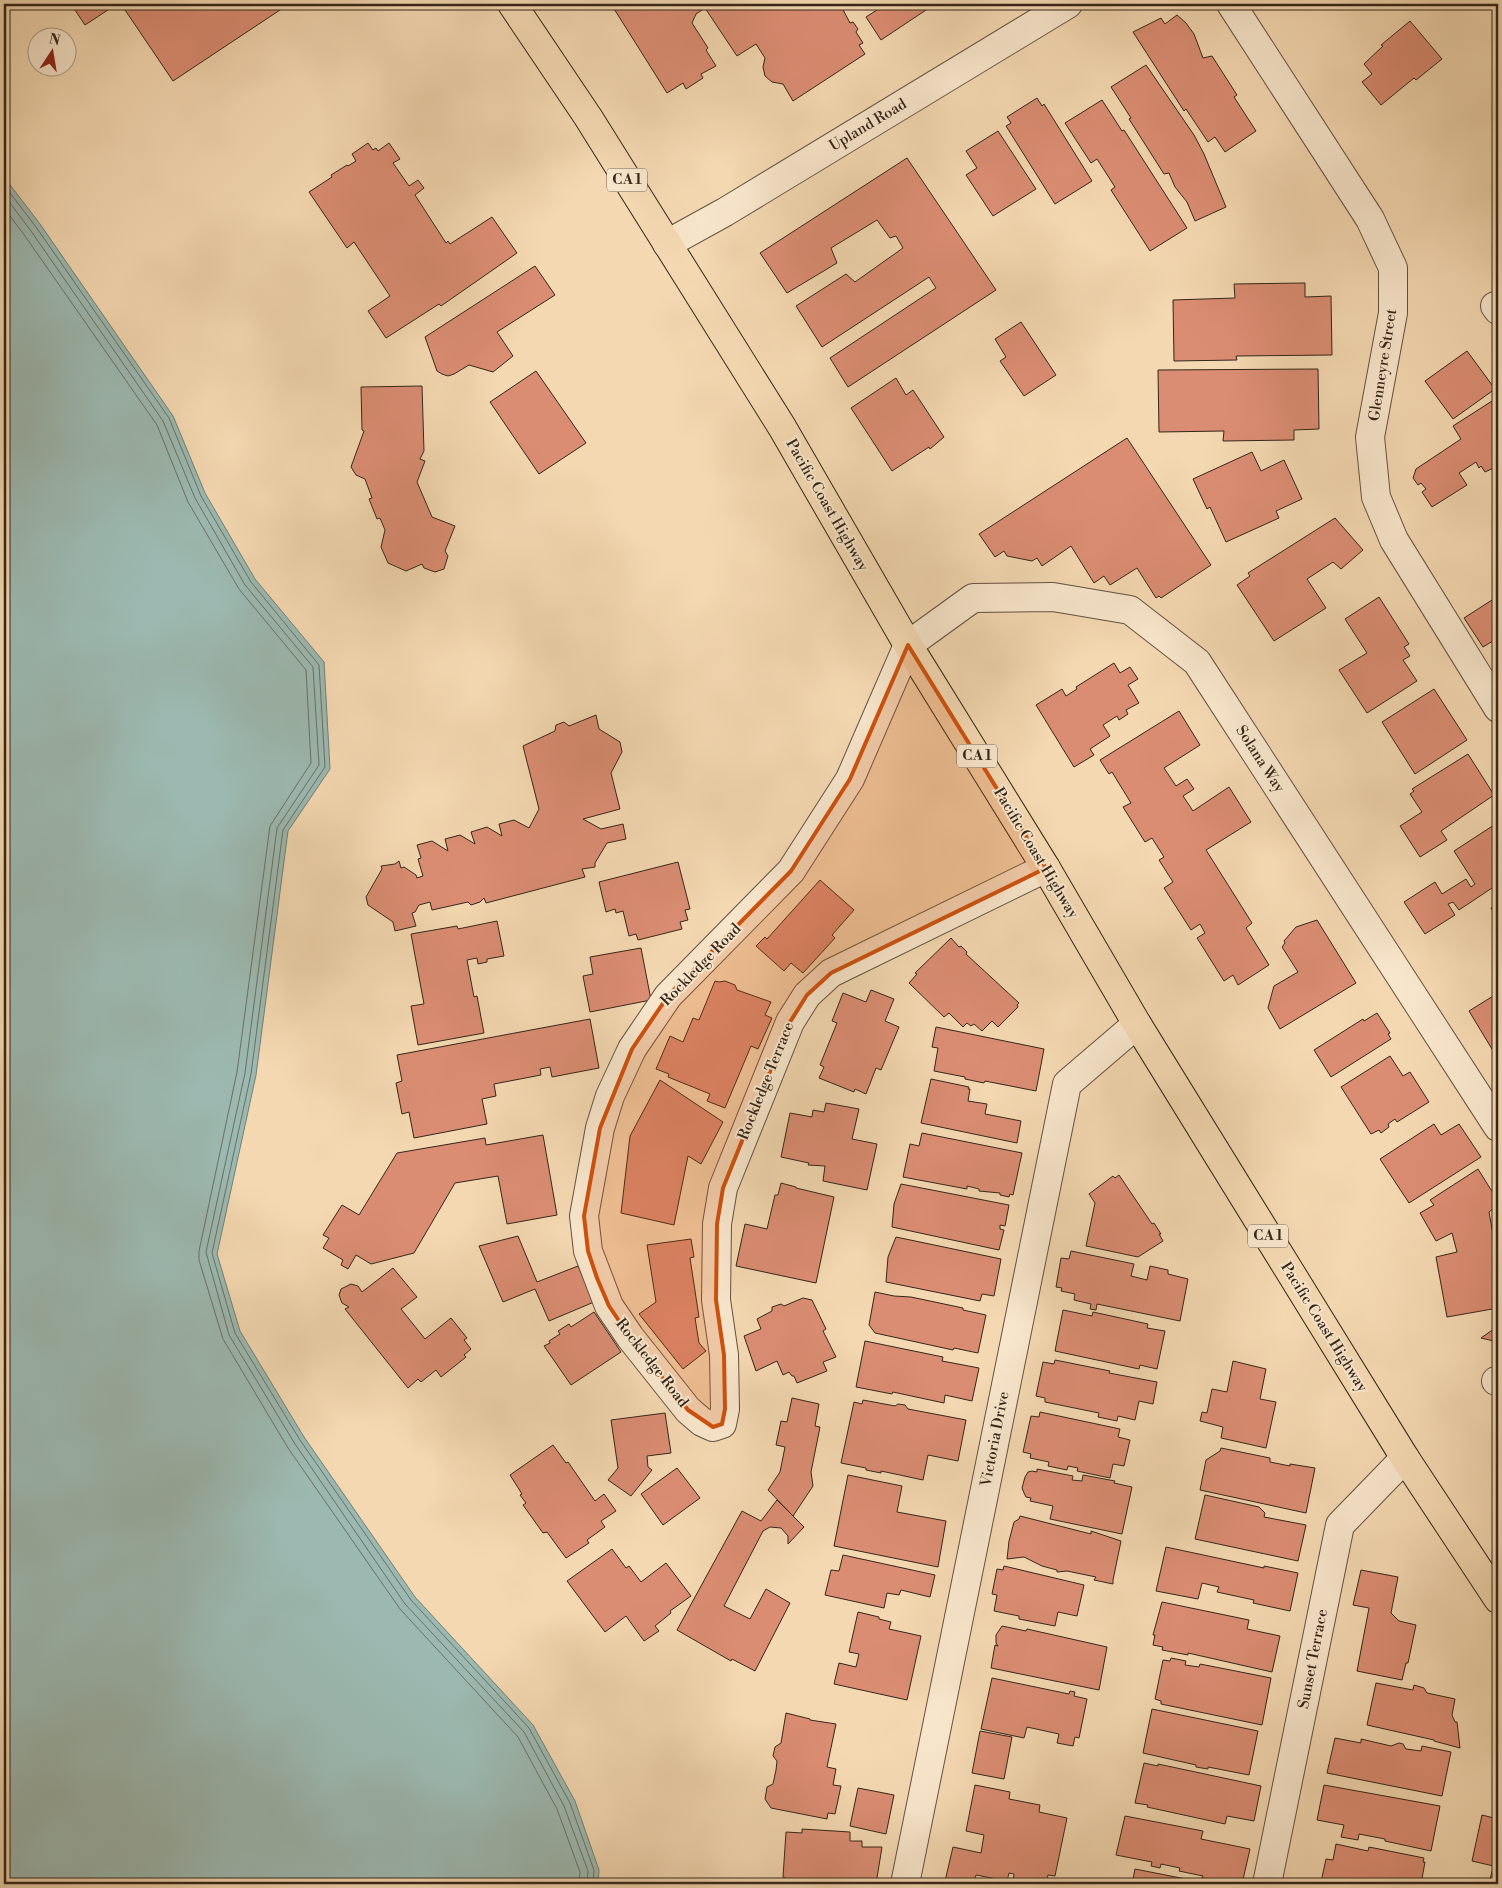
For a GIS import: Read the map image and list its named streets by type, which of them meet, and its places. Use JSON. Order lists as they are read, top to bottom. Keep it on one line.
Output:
{"streets":{"highway":["CA 1","Pacific Coast Highway"],"street":["Upland Road","Glenneyre Street","Solana Way","Rockledge Road","Rockledge Terrace","Victoria Drive","Sunset Terrace"]},"crossings":[["Upland Road","Pacific Coast Highway"],["Pacific Coast Highway","Solana Way"],["Pacific Coast Highway","Rockledge Road"],["Pacific Coast Highway","Rockledge Terrace"],["Pacific Coast Highway","Victoria Drive"],["Pacific Coast Highway","Sunset Terrace"],["Solana Way","Rockledge Road"],["Rockledge Road","Rockledge Terrace"]],"north":"top"}
